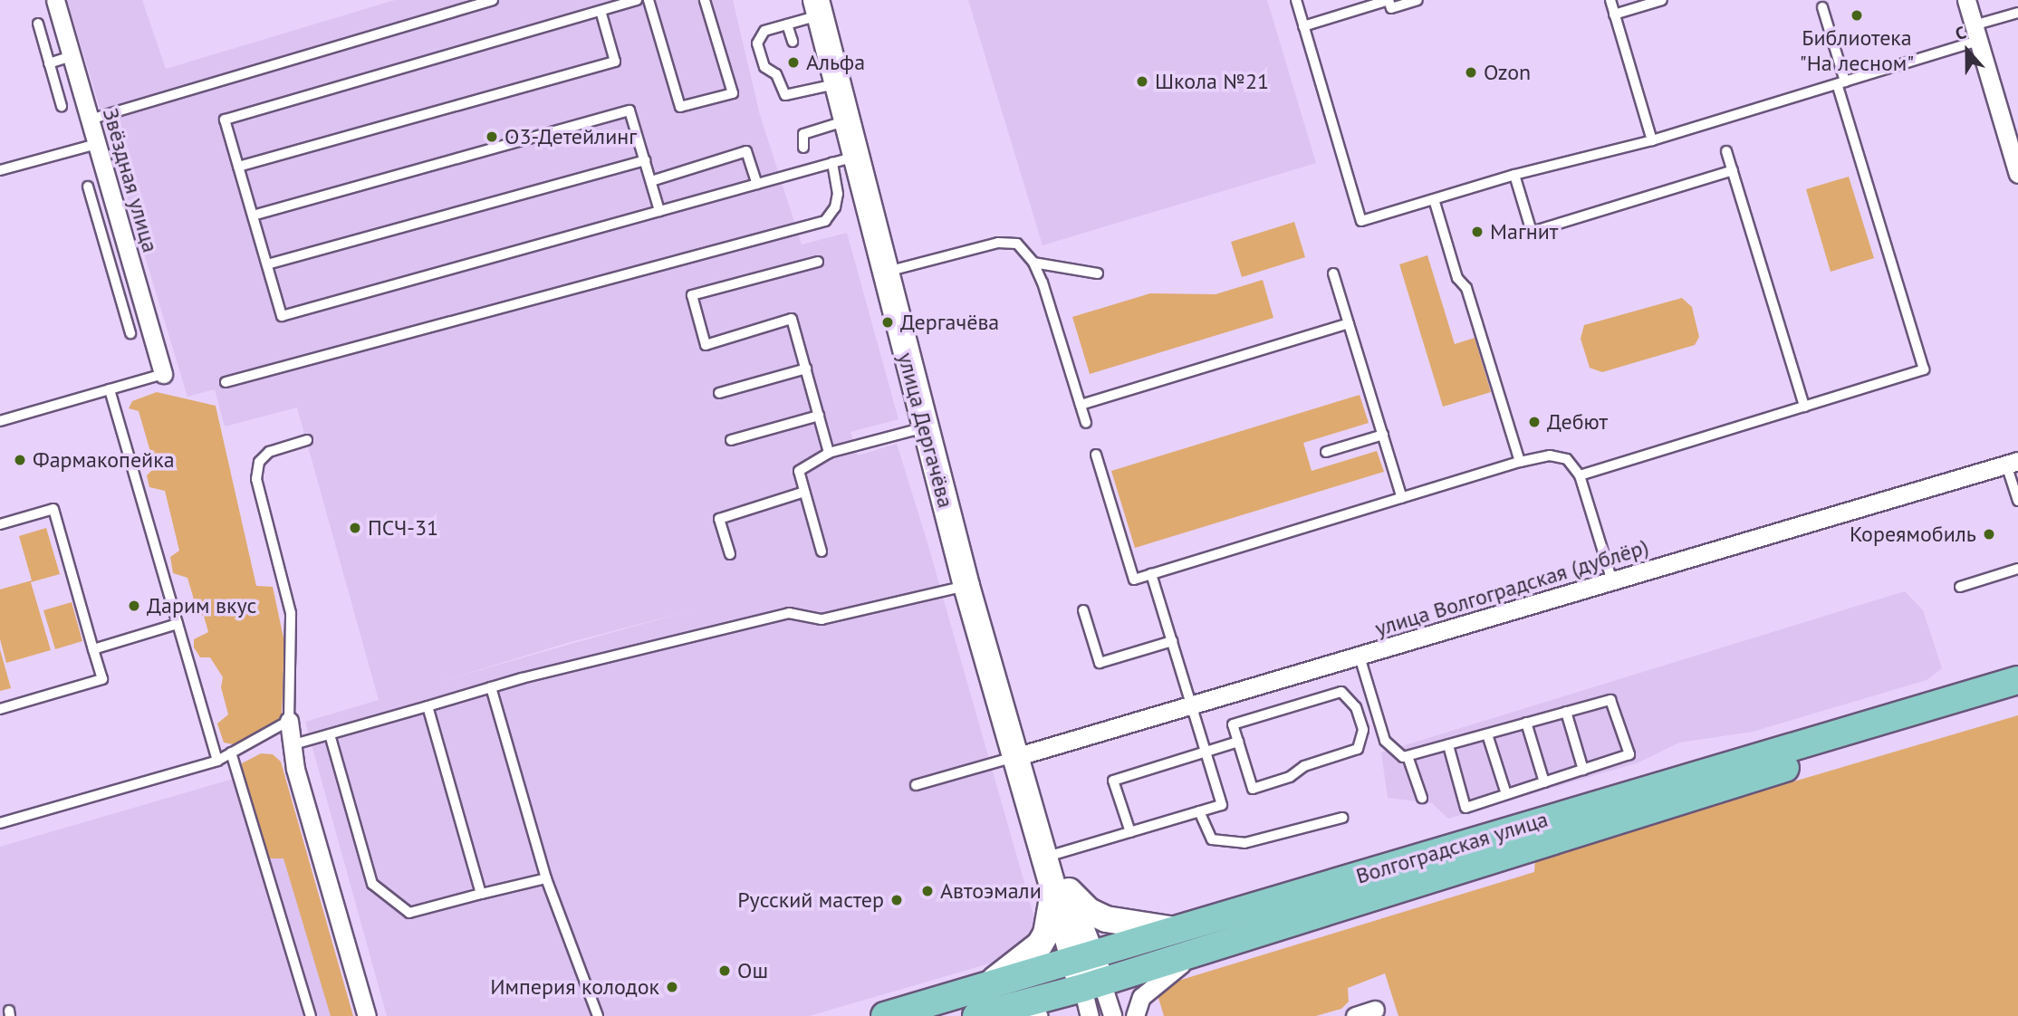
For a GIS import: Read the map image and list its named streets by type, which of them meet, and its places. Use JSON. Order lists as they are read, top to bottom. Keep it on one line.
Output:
{"streets":{"main road":["Волгоградская улица"],"street":["Звёздная улица","улица Дергачёва","улица Волгоградская (дублёр)"]},"crossings":[["улица Дергачёва","улица Волгоградская (дублёр)"],["улица Дергачёва","Волгоградская улица"]],"places":["Библиотека \"На лесном\"","Альфа","Ozon","Школа №21","О3-Детейлинг","Магнит","Дергачёва","Дебют","Фармакопейка","ПСЧ-31","Кореямобиль","Дарим вкус","Автоэмали","Русский мастер","Ош","Империя колодок"],"north":"top"}
